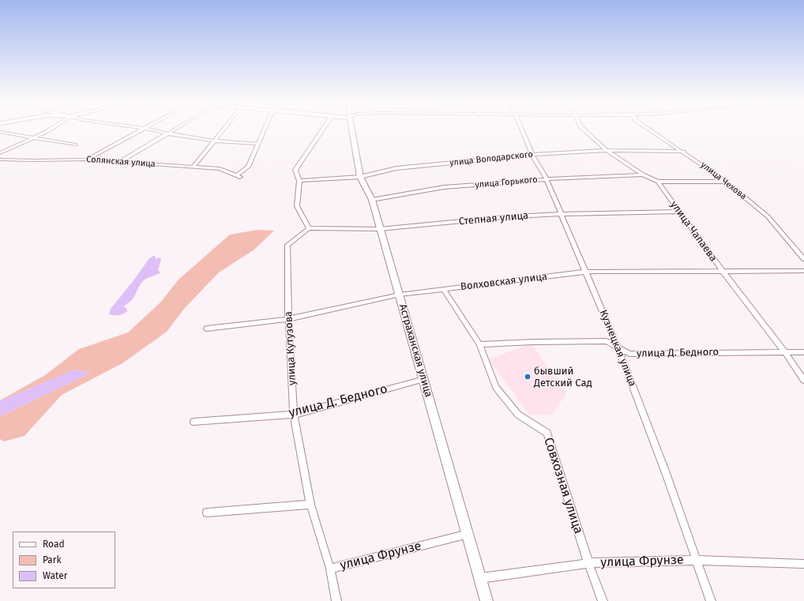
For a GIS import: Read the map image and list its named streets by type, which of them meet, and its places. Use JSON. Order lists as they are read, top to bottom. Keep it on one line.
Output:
{"streets":{"street":["улица Володарского","Солянская улица","улица Чехова","улица Горького","Степная улица","улица Чапаева","Волховская улица","улица Кутузова","Кузнецкая улица","Астраханская улица","улица Д. Бедного","Совхозная улица","улица Фрунзе"]},"crossings":[["улица Володарского","улица Чехова"],["улица Володарского","улица Чапаева"],["улица Володарского","Кузнецкая улица"],["улица Володарского","Астраханская улица"],["улица Горького","улица Чапаева"],["улица Горького","Кузнецкая улица"],["улица Горького","Астраханская улица"],["Степная улица","улица Чапаева"],["Степная улица","улица Кутузова"],["Степная улица","Кузнецкая улица"],["Степная улица","Астраханская улица"],["улица Чапаева","Волховская улица"],["улица Чапаева","улица Д. Бедного"],["Волховская улица","улица Кутузова"],["Волховская улица","Кузнецкая улица"],["Волховская улица","Астраханская улица"],["Волховская улица","Совхозная улица"],["улица Кутузова","улица Д. Бедного"],["улица Кутузова","улица Фрунзе"],["Кузнецкая улица","улица Д. Бедного"],["Кузнецкая улица","улица Фрунзе"],["Астраханская улица","улица Д. Бедного"],["Астраханская улица","улица Фрунзе"],["улица Д. Бедного","Совхозная улица"],["Совхозная улица","улица Фрунзе"]],"places":["бывший Детский Сад"],"legend":["Road","Park","Water"]}
